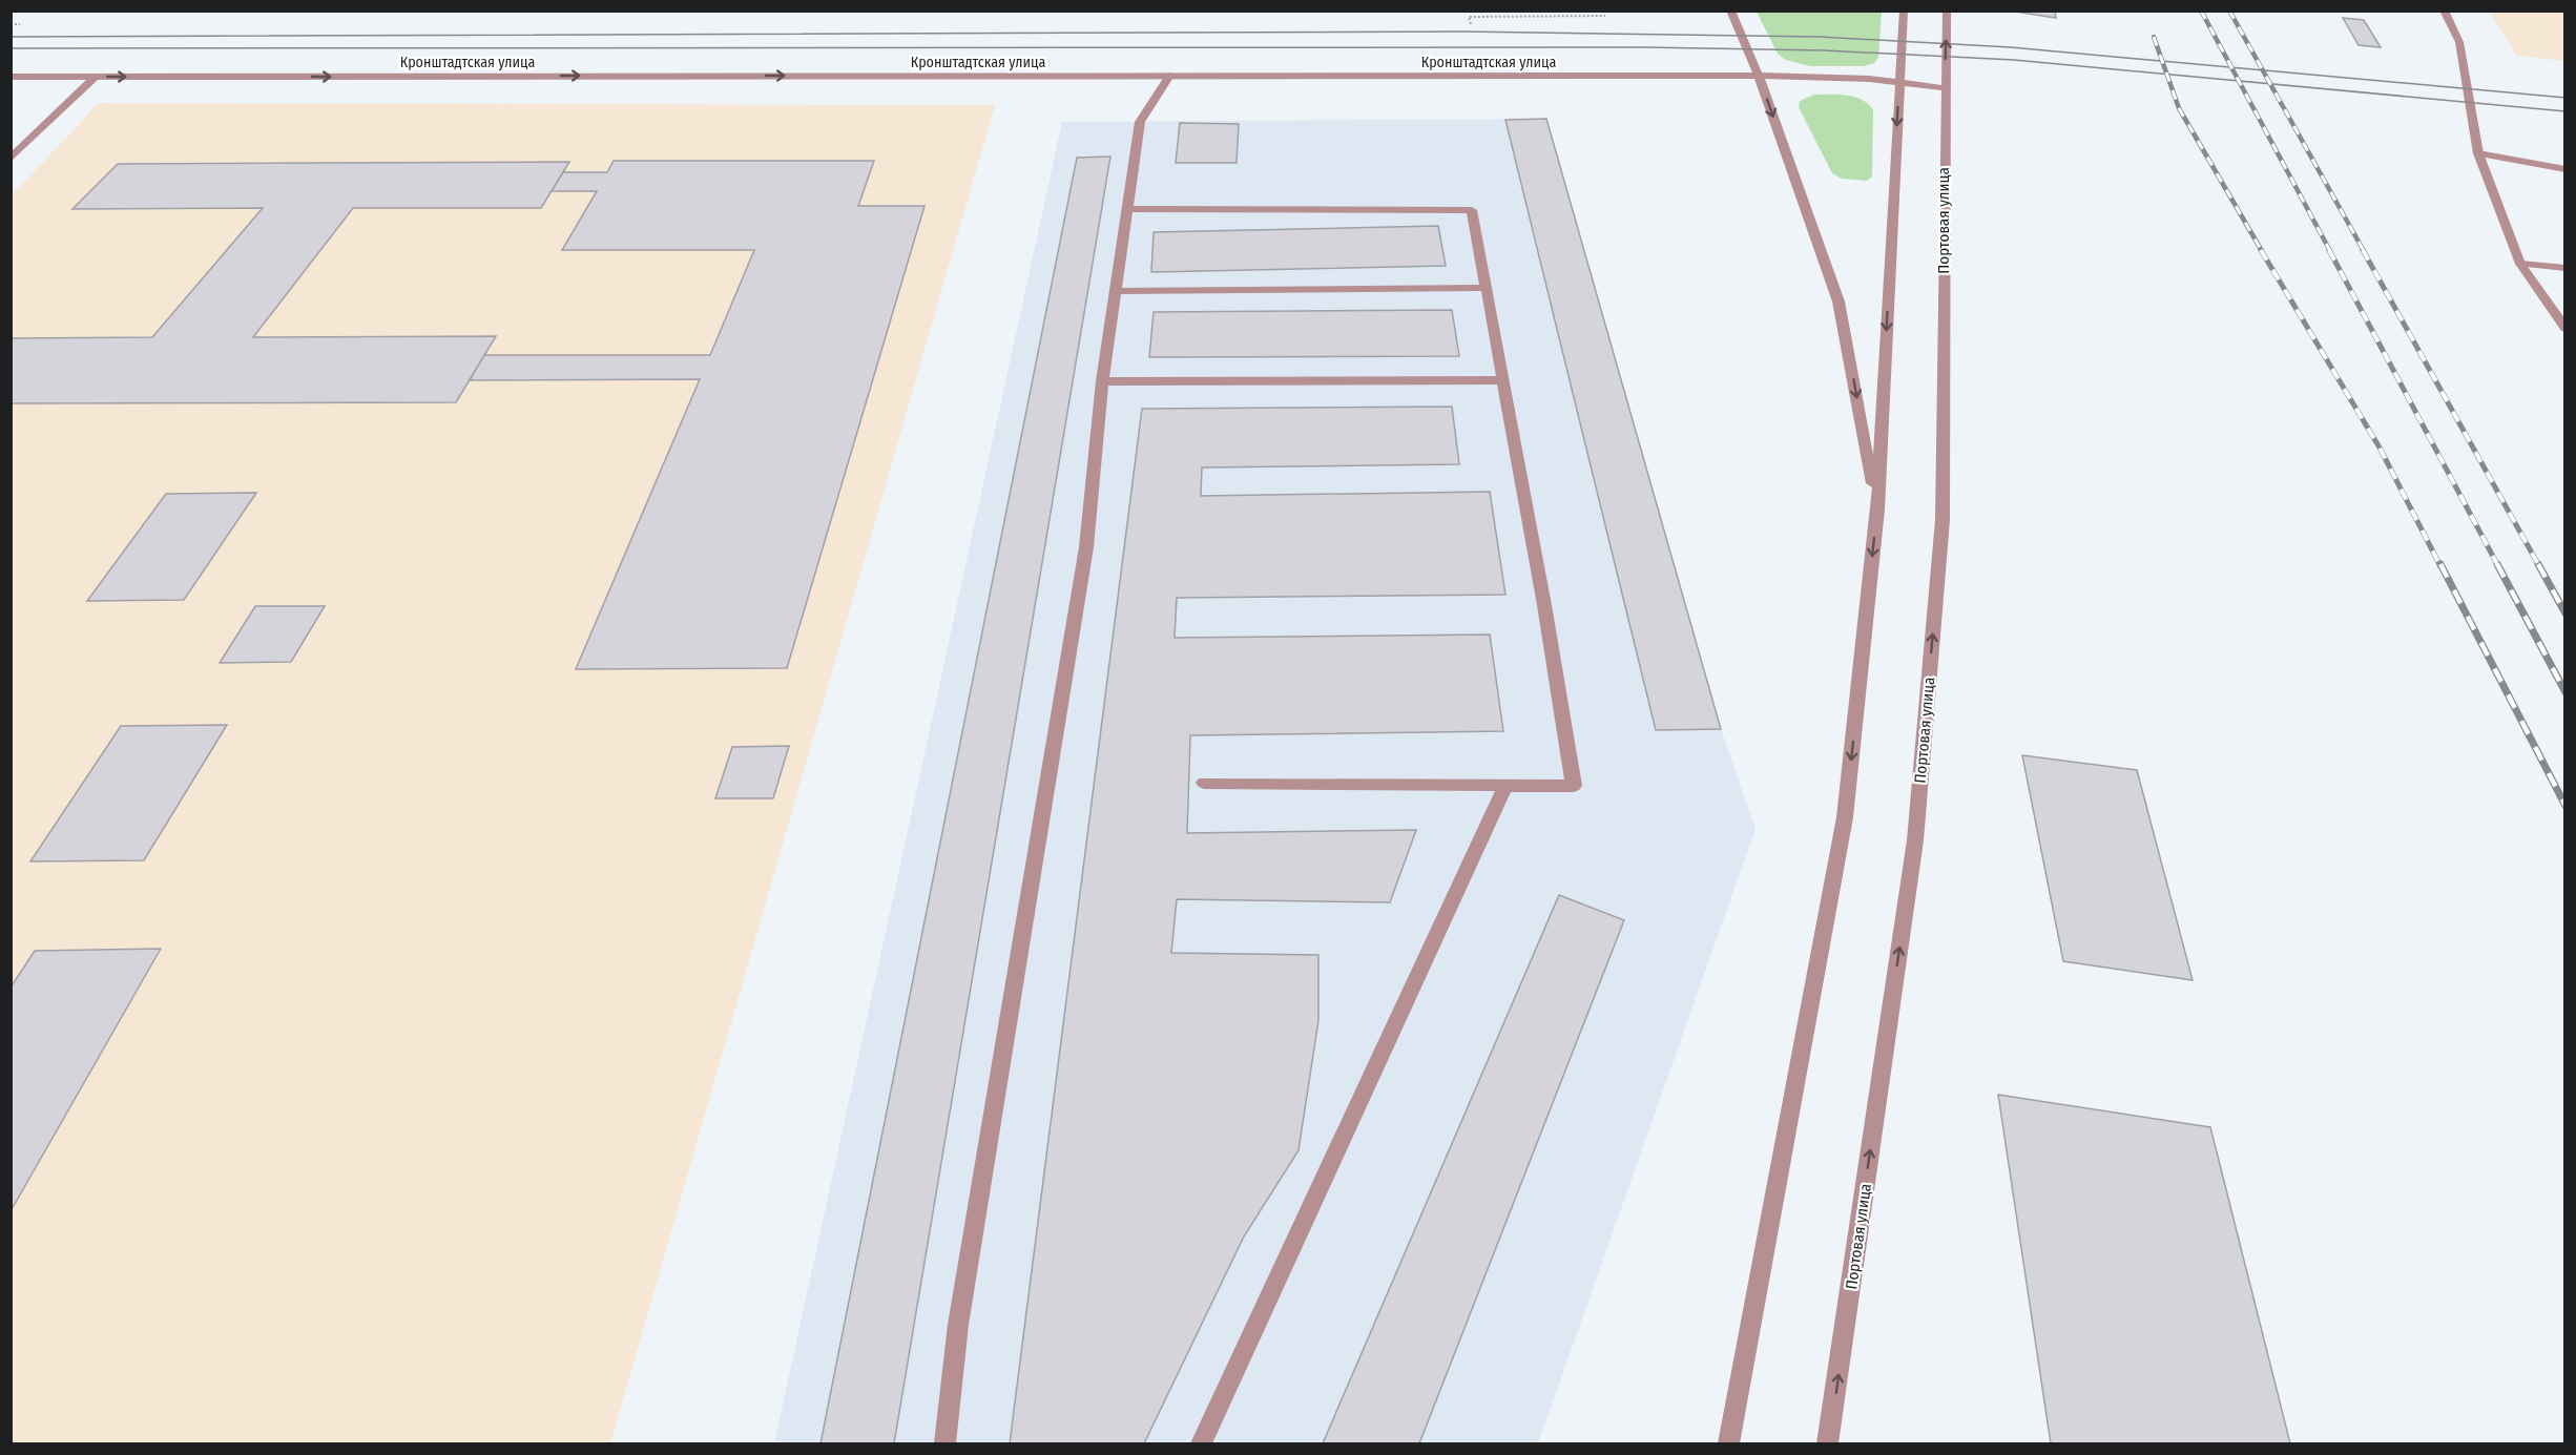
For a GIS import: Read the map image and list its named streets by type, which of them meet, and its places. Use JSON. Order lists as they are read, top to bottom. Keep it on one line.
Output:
{"streets":{"street":["Кронштадтская улица","Портовая улица"]},"crossings":[["Кронштадтская улица","Портовая улица"]],"one_way":["Кронштадтская улица"]}
